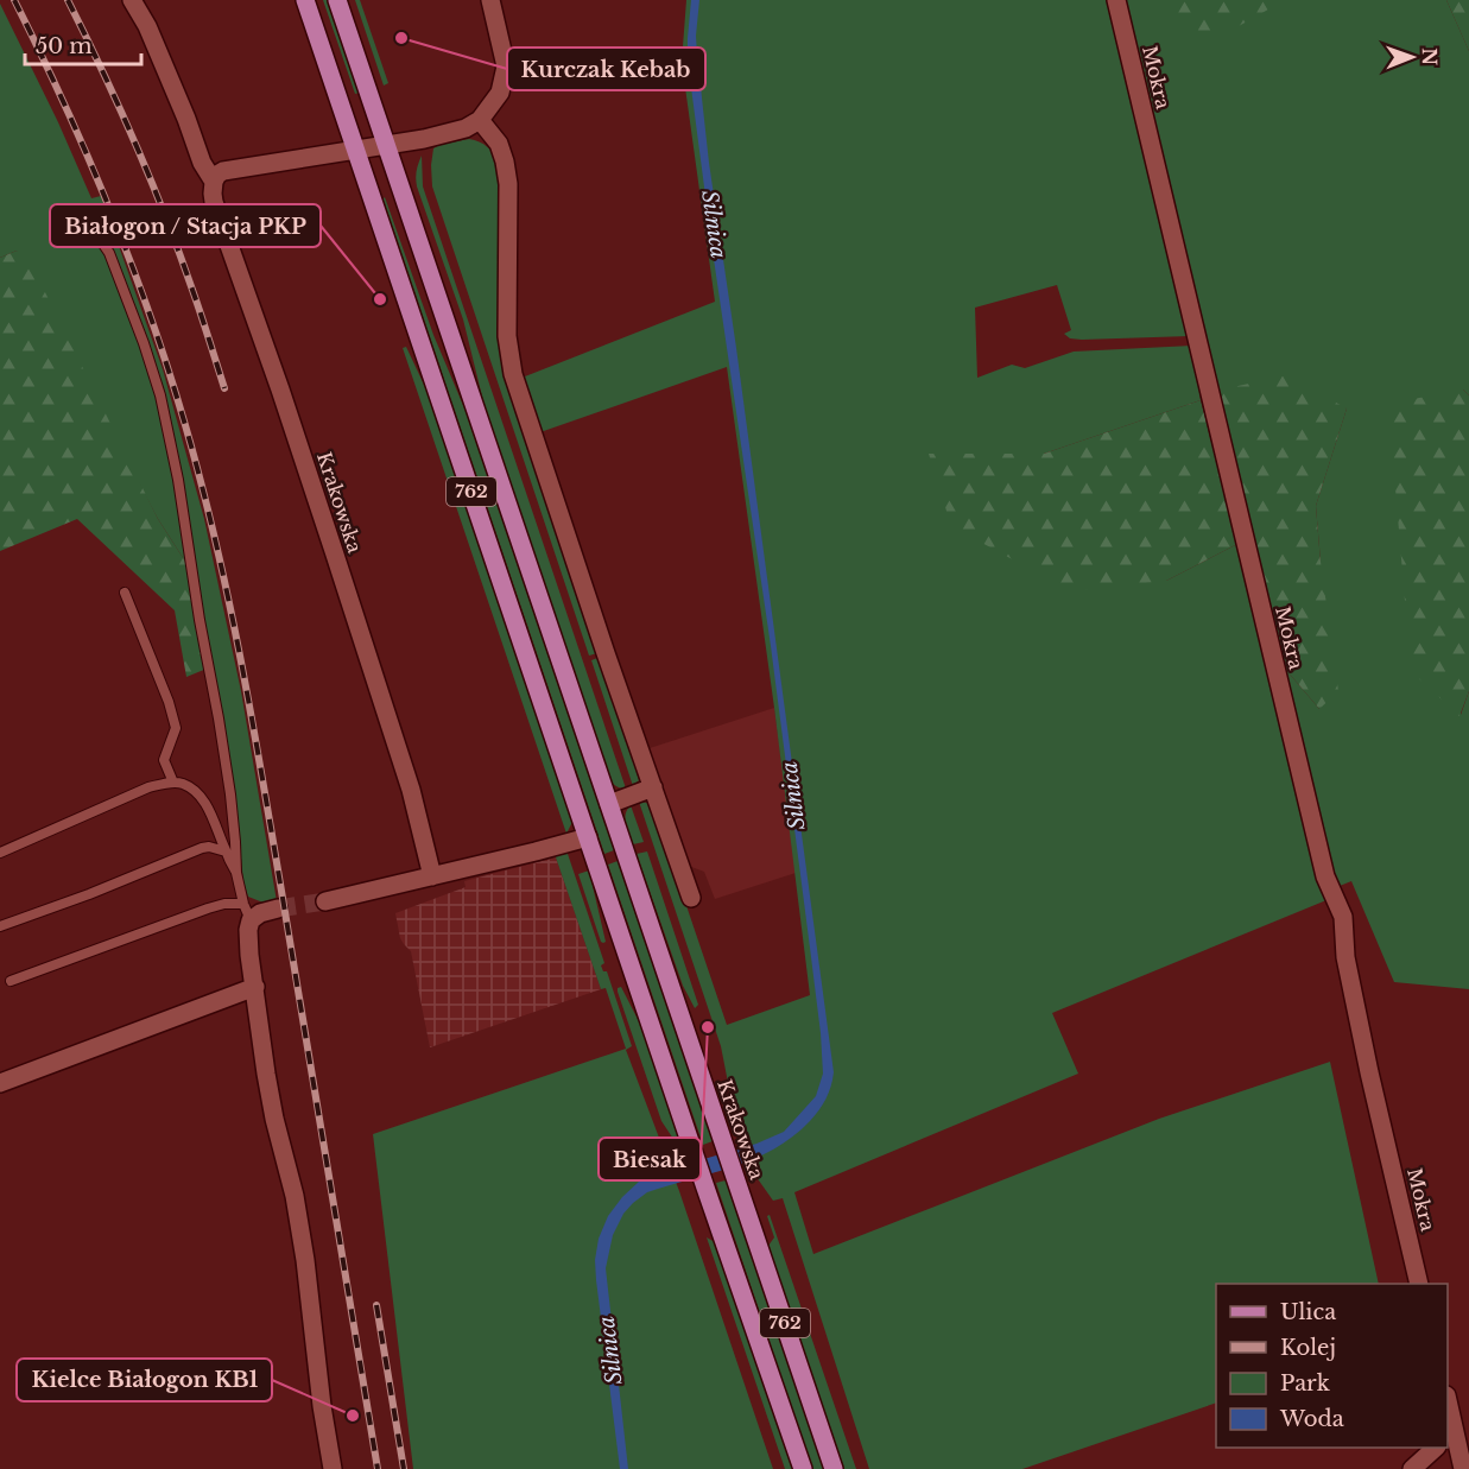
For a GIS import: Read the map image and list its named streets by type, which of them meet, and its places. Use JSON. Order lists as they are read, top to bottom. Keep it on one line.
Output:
{"streets":{"main road":["762","Krakowska"],"street":["Mokra"]},"water":["Silnica"],"places":["Kurczak Kebab","Białogon / Stacja PKP","Biesak","Kielce Białogon KB1"],"legend":["Ulica","Kolej","Park","Woda"],"scale_bar":"50 m","north":"right"}
